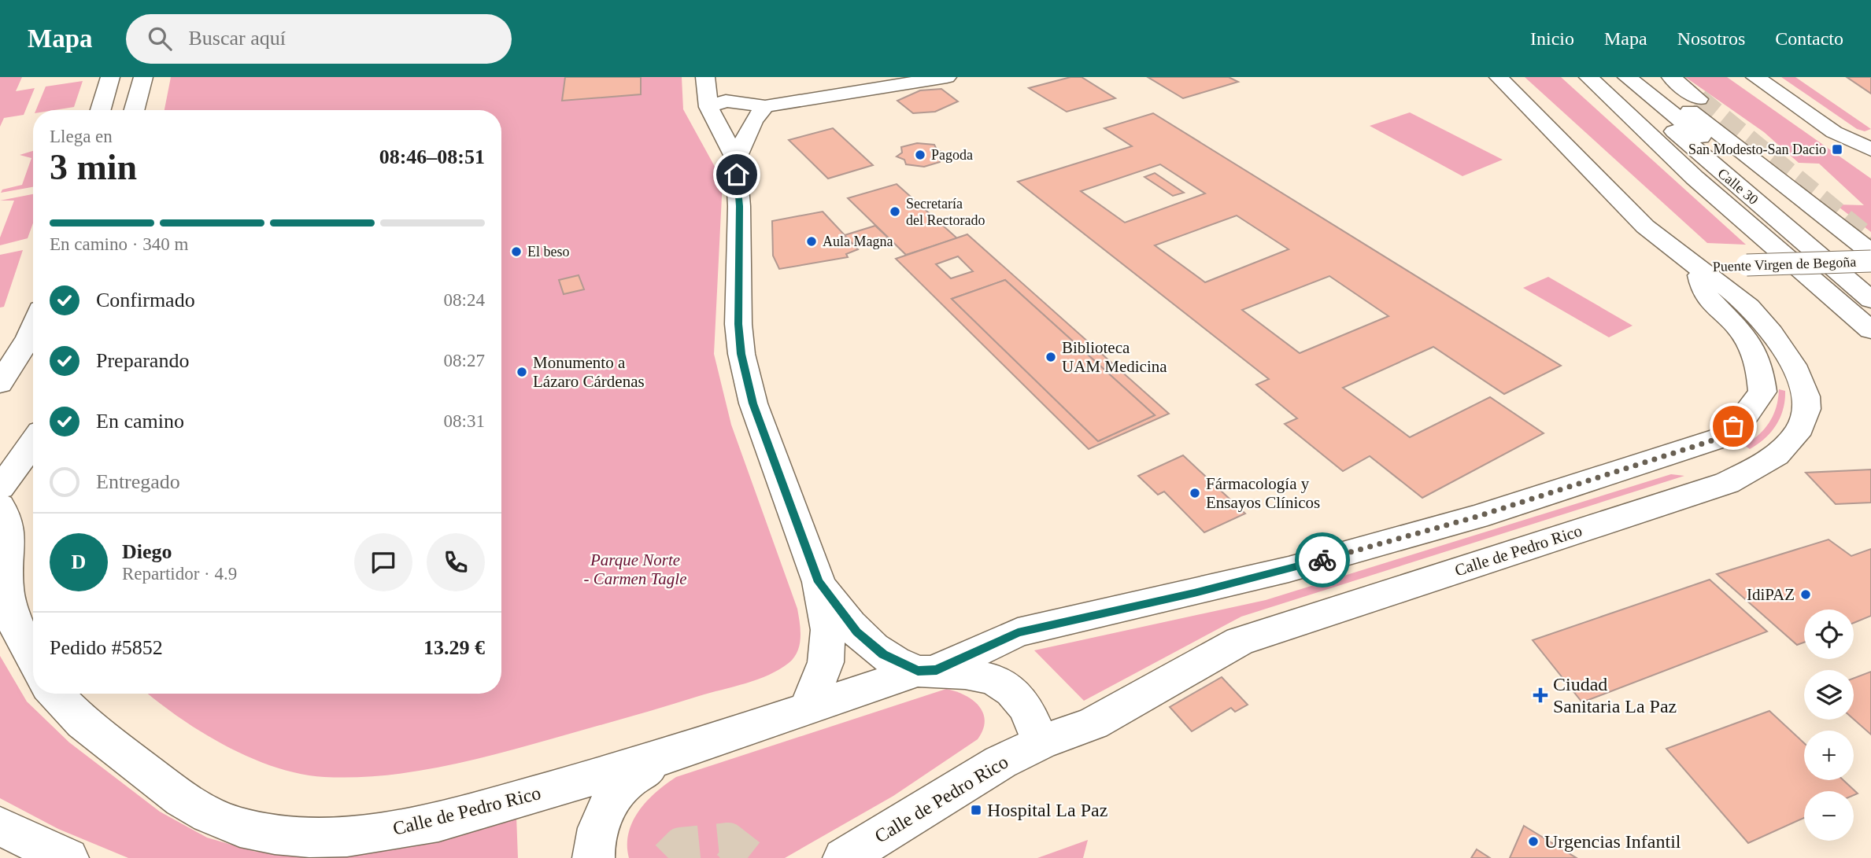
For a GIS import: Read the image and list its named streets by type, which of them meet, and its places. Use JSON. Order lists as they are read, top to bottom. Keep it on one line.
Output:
{"streets":{"main road":["Calle 30","Puente Virgen de Begoña","Calle de Pedro Rico"]},"crossings":[["Puente Virgen de Begoña","Calle de Pedro Rico"]],"parks":["Parque Norte - Carmen Tagle"],"places":{"transit":["San Modesto-San Dacio","Hospital La Paz"],"other":["Pagoda","Secretaría del Rectorado","Aula Magna","El beso","Biblioteca UAM Medicina","Monumento a Lázaro Cárdenas","Fármacología y Ensayos Clínicos","IdiPAZ","Urgencias Infantil"],"health":["Ciudad Sanitaria La Paz"]},"page":{"header":"Mapa","search":"Buscar aquí","nav":["Inicio","Mapa","Nosotros","Contacto"],"heading":["3 min","Llega en","08:46–08:51"],"panel":["Diego","Repartidor · 4.9","Pedido #5852","13.29 €"],"bar":"En camino · 340 m","list":[["Confirmado","08:24"],["Preparando","08:27"],["En camino","08:31"],"Entregado"],"round":"D","map_buttons":["+","−"]}}
